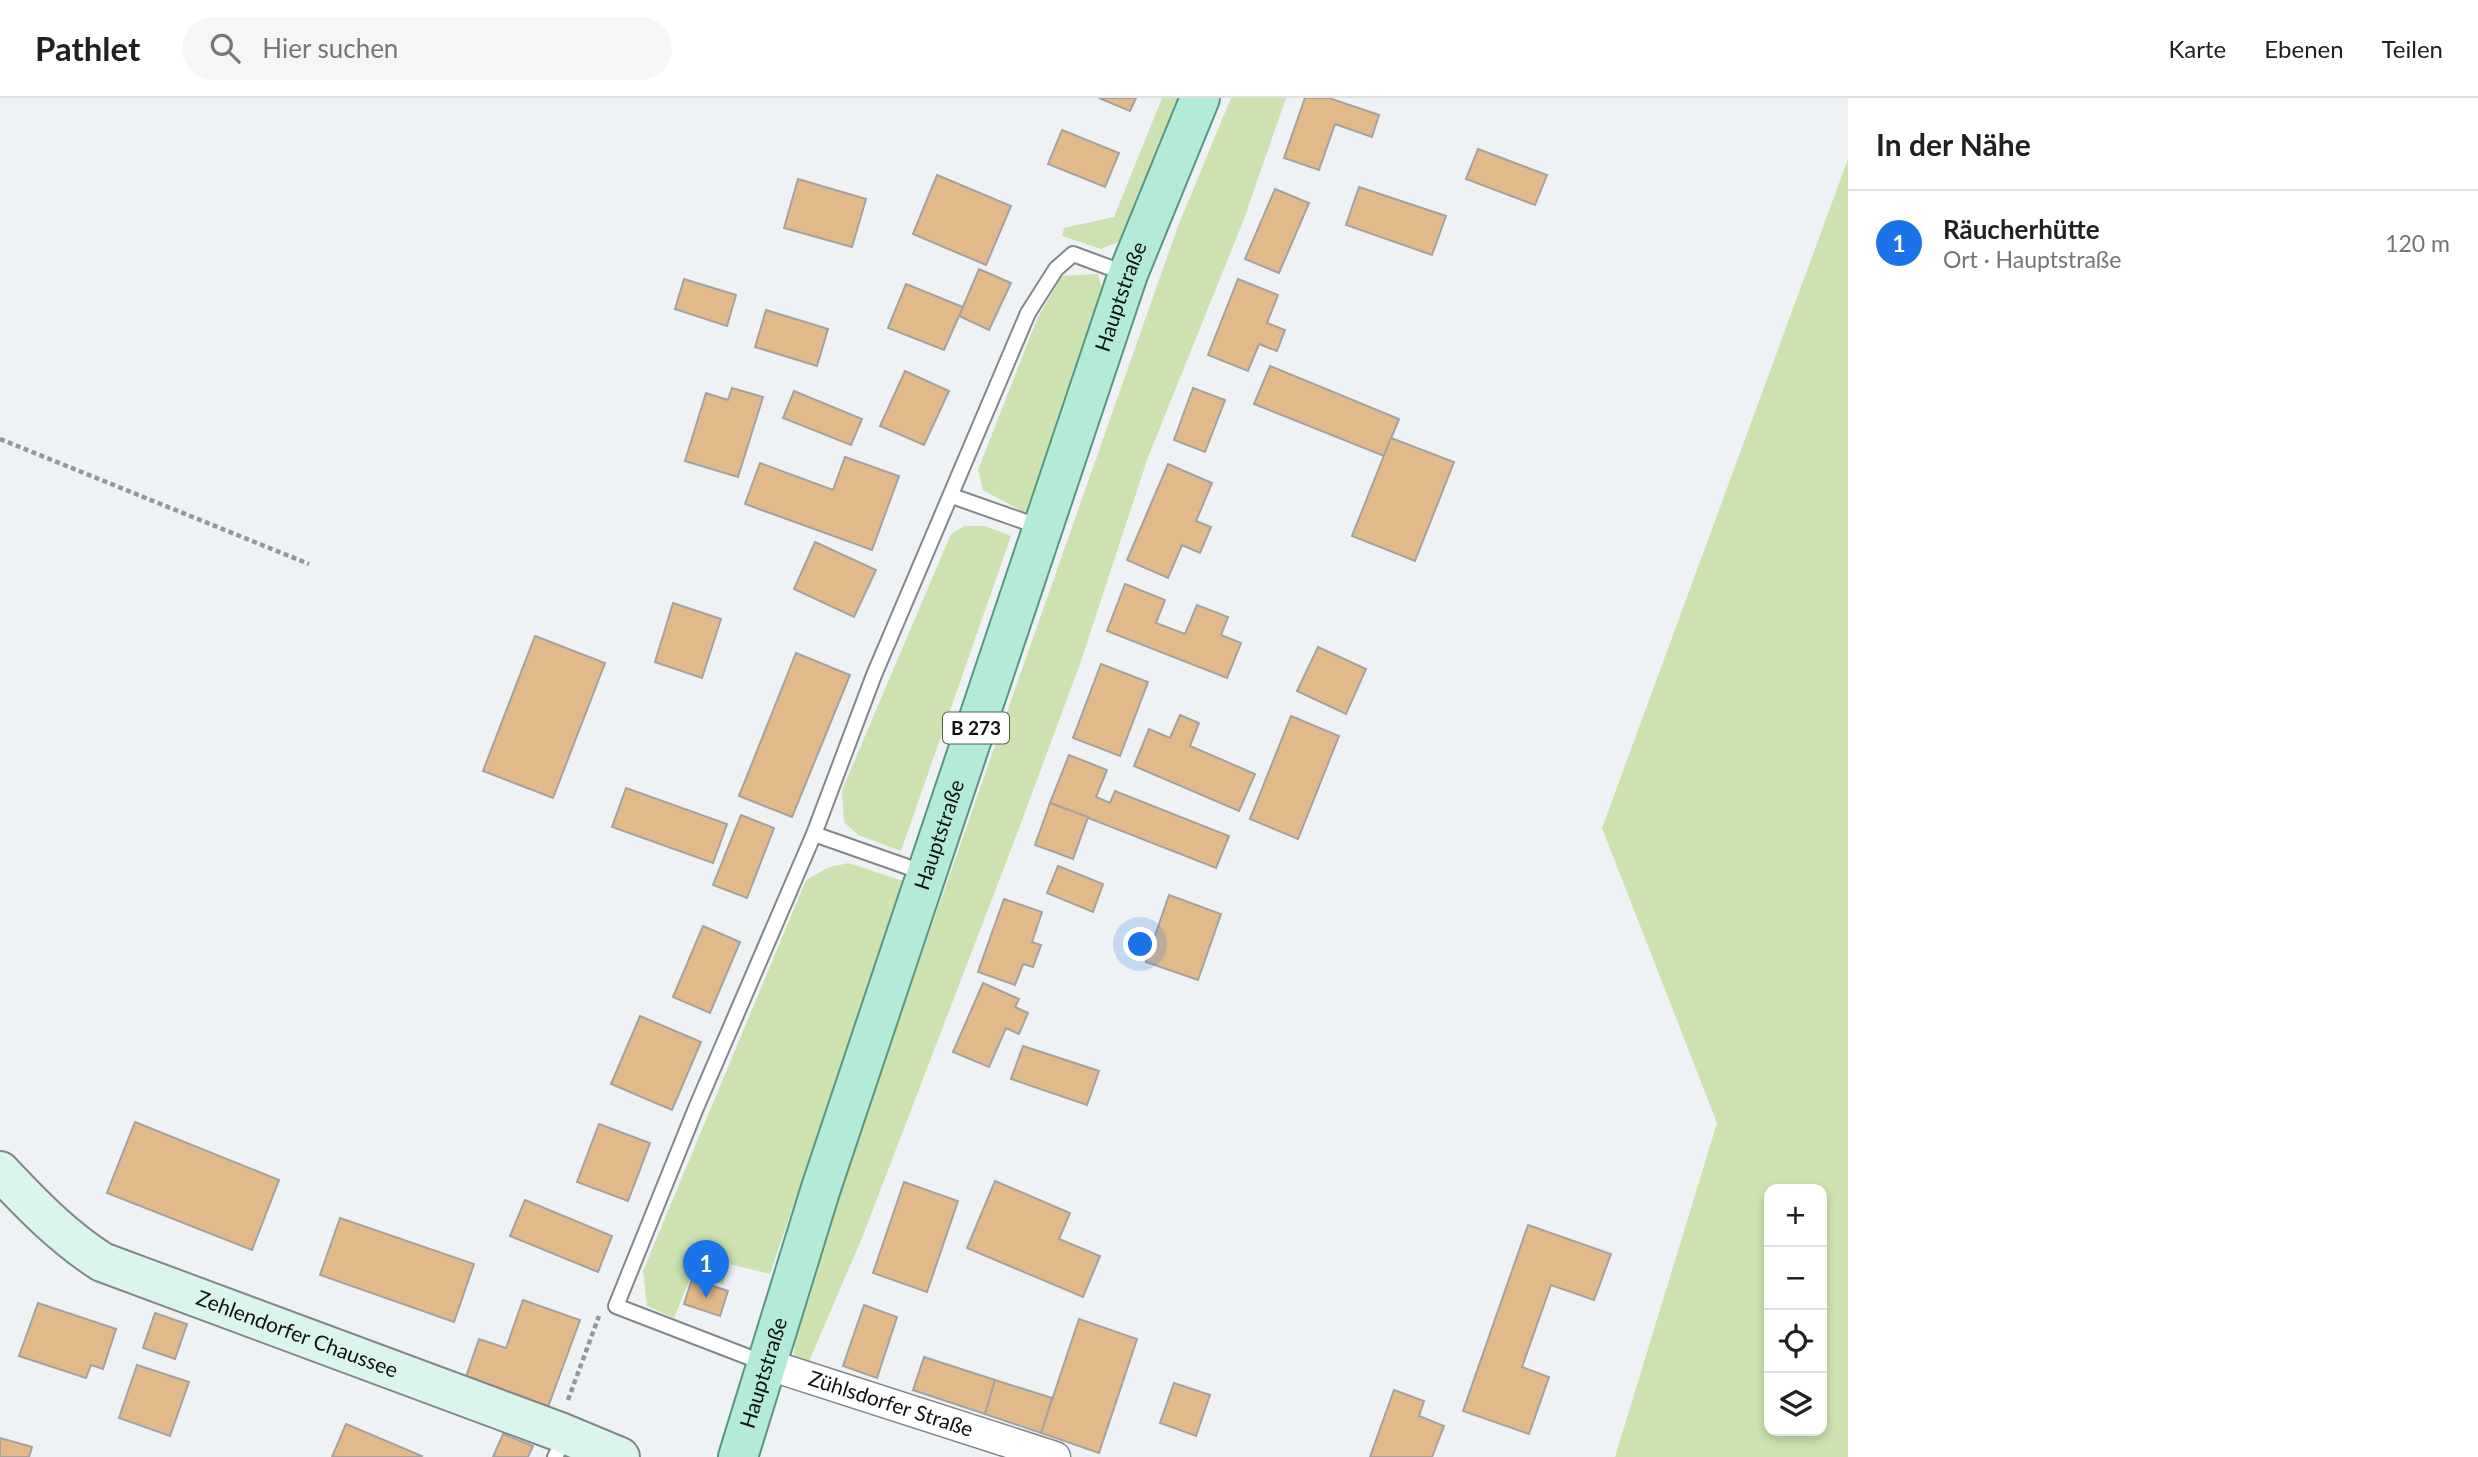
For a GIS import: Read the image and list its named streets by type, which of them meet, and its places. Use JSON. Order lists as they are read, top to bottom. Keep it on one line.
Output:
{"streets":{"main road":["Hauptstraße","B 273","Zehlendorfer Chaussee"],"street":["Zühlsdorfer Straße"]},"crossings":[["Hauptstraße","Zühlsdorfer Straße"]],"page":{"header":"Pathlet","search":"Hier suchen","nav":["Karte","Ebenen","Teilen"],"heading":"In der Nähe","list":[{"mark":"1","name":"Räucherhütte","note":"Ort · Hauptstraße","value":"120 m"}],"map_buttons":["+","−"],"pins":"1"}}
